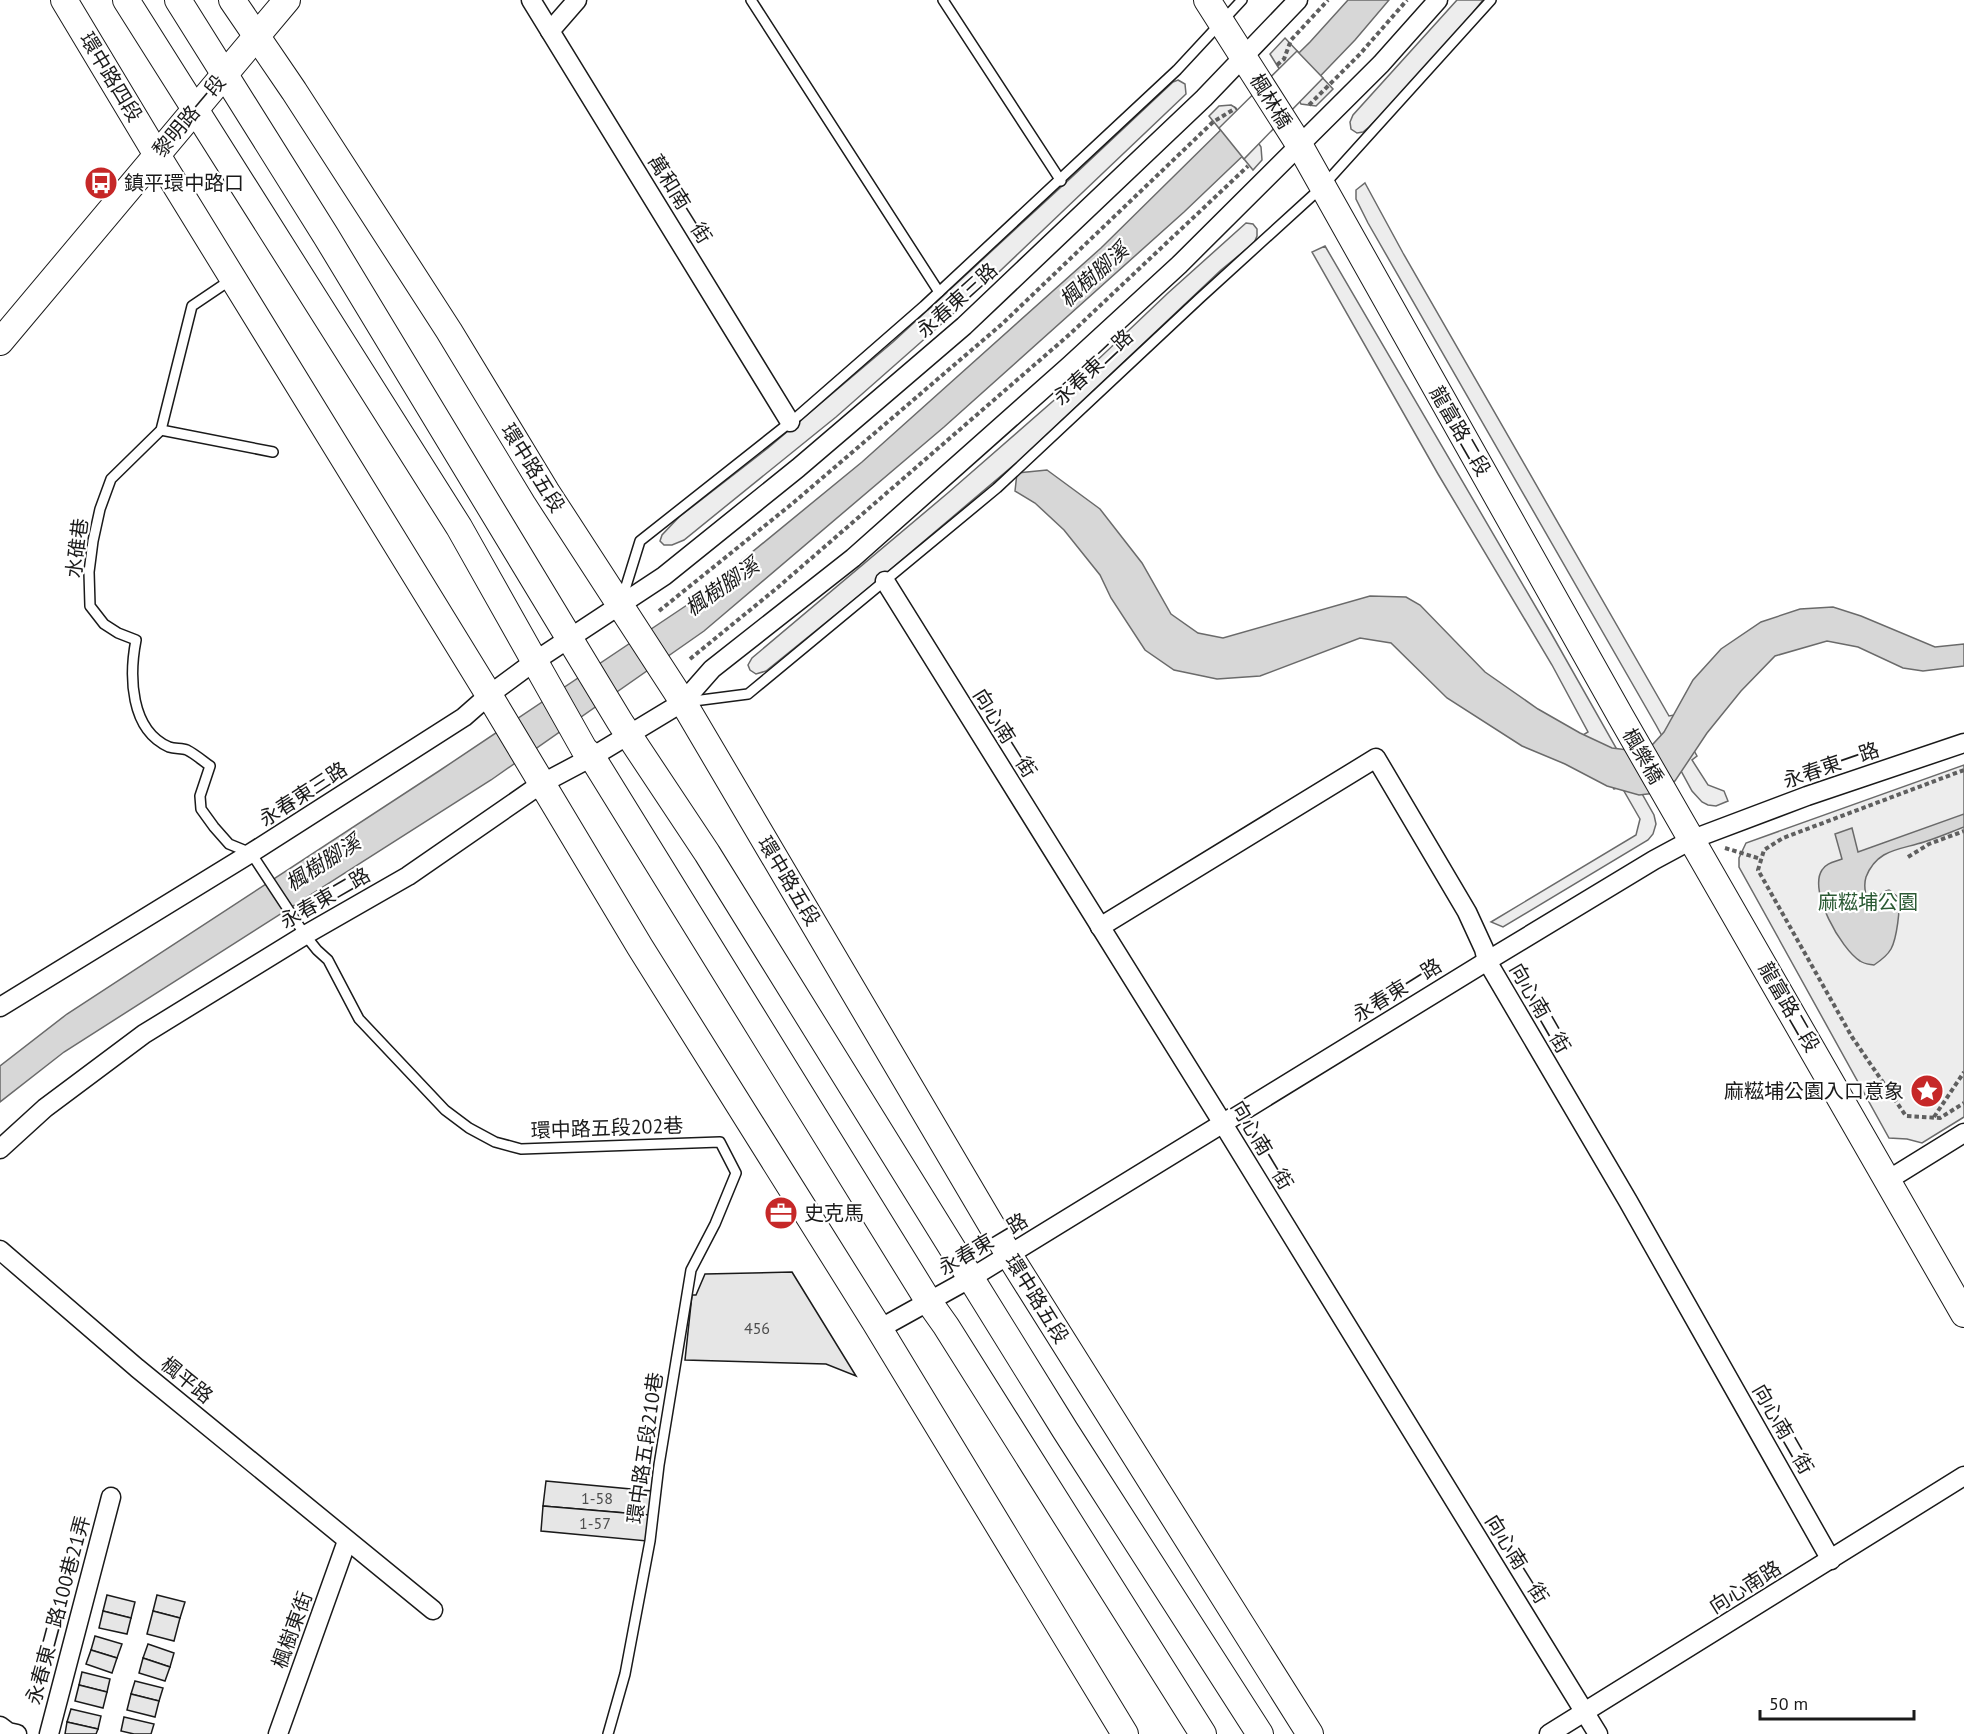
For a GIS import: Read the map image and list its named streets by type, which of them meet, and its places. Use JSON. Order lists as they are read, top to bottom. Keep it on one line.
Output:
{"streets":{"street":["環中路四段","楓林橋","黎明路一段","萬和南一街","永春東三路","永春東二路","龍富路二段","環中路五段","向心南一街","楓樂橋","永春東一路","向心南二街","楓平路","向心南路","永春東二路100巷21弄","楓樹東街"],"lane":["水碓巷","環中路五段202巷","環中路五段210巷"]},"crossings":[["環中路四段","黎明路一段"],["楓林橋","永春東三路"],["楓林橋","永春東二路"],["楓林橋","龍富路二段"],["黎明路一段","環中路五段"],["萬和南一街","永春東三路"],["永春東三路","環中路五段"],["永春東三路","水碓巷"],["永春東二路","龍富路二段"],["永春東二路","環中路五段"],["永春東二路","向心南一街"],["永春東二路","環中路五段202巷"],["龍富路二段","楓樂橋"],["龍富路二段","永春東一路"],["環中路五段","永春東一路"],["向心南一街","永春東一路"],["向心南一街","向心南二街"],["向心南一街","向心南路"],["永春東一路","向心南二街"],["向心南二街","向心南路"],["環中路五段202巷","環中路五段210巷"],["楓平路","楓樹東街"]],"water":["楓樹腳溪"],"parks":["麻糍埔公園"],"places":{"bus stop":["鎮平環中路口"],"place":["麻糍埔公園入口意象"],"office":["史克馬"]},"house_numbers":["456","1-58","1-57"],"scale_bar":"50 m"}
